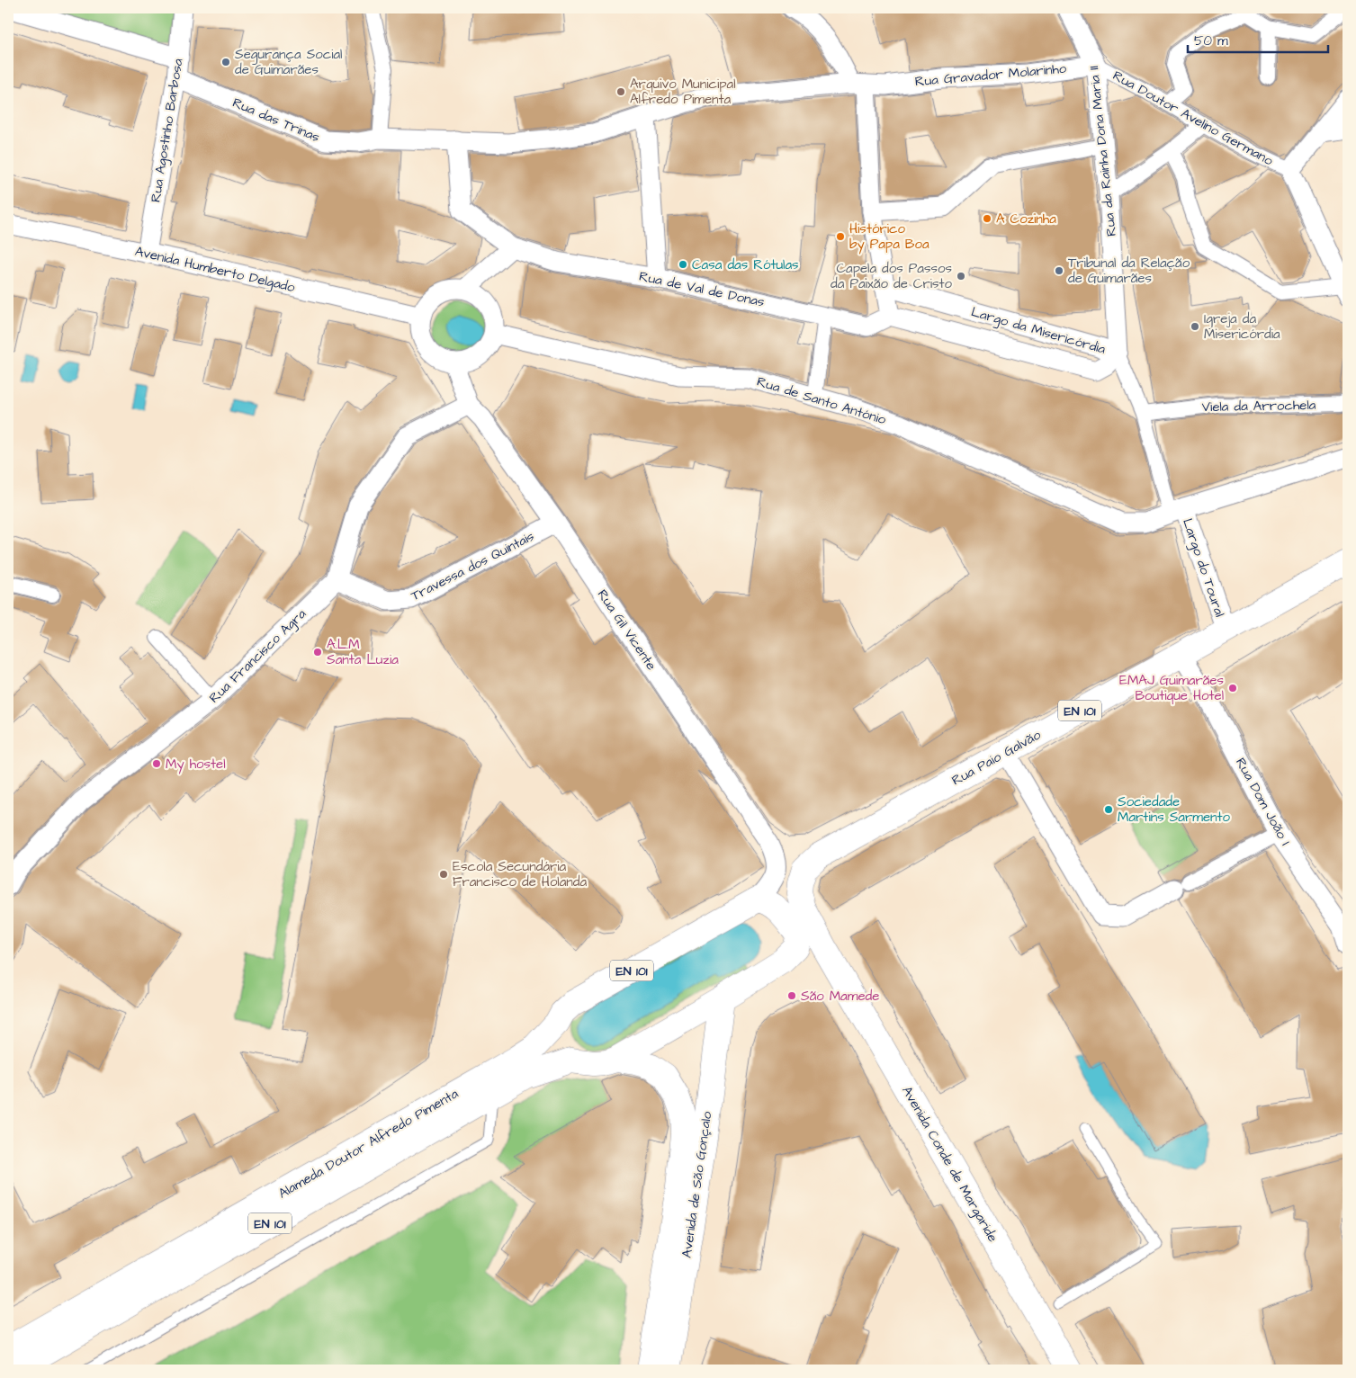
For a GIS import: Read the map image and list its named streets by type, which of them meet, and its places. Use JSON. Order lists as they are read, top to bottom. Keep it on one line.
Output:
{"streets":{"main road":["Largo do Toural","EN 101","Rua Paio Galvão","Alameda Doutor Alfredo Pimenta","Avenida Conde de Margaride","Avenida de São Gonçalo"],"street":["Rua Gravador Molarinho","Rua Doutor Avelino Germano","Rua das Trinas","Rua Agostinho Barbosa","Rua da Rainha Dona Maria II","Avenida Humberto Delgado","Rua de Val de Donas","Largo da Misericórdia","Rua de Santo António","Viela da Arrochela","Travessa dos Quintais","Rua Gil Vicente","Rua Francisco Agra","Rua Dom João I"]},"crossings":[["Rua Gravador Molarinho","Rua Doutor Avelino Germano"],["Rua Gravador Molarinho","Rua das Trinas"],["Rua Gravador Molarinho","Rua da Rainha Dona Maria II"],["Rua Doutor Avelino Germano","Rua da Rainha Dona Maria II"],["Rua das Trinas","Rua Agostinho Barbosa"],["Rua das Trinas","Rua de Val de Donas"],["Rua Agostinho Barbosa","Avenida Humberto Delgado"],["Rua da Rainha Dona Maria II","Largo da Misericórdia"],["Rua da Rainha Dona Maria II","Rua de Santo António"],["Rua da Rainha Dona Maria II","Viela da Arrochela"],["Rua da Rainha Dona Maria II","Largo do Toural"],["Avenida Humberto Delgado","Rua de Santo António"],["Avenida Humberto Delgado","Rua Gil Vicente"],["Rua de Val de Donas","Largo da Misericórdia"],["Rua de Santo António","Largo do Toural"],["Rua de Santo António","Rua Gil Vicente"],["Travessa dos Quintais","Rua Gil Vicente"],["Travessa dos Quintais","Rua Francisco Agra"],["Largo do Toural","Rua Paio Galvão"],["Rua Gil Vicente","Rua Francisco Agra"],["Rua Gil Vicente","Alameda Doutor Alfredo Pimenta"],["Rua Paio Galvão","Rua Dom João I"],["Rua Paio Galvão","Alameda Doutor Alfredo Pimenta"],["Rua Paio Galvão","Avenida Conde de Margaride"],["Alameda Doutor Alfredo Pimenta","Avenida Conde de Margaride"],["Alameda Doutor Alfredo Pimenta","Avenida de São Gonçalo"]],"places":["Segurança Social de Guimarães","Arquivo Municipal Alfredo Pimenta","A Cozinha","Histórico by Papa Boa","Casa das Rótulas","Tribunal da Relação de Guimarães","Capela dos Passos da Paixão de Cristo","Igreja da Misericórdia","A.L.M Santa Luzia","EMAJ Guimarães Boutique Hotel","My hostel","Sociedade Martins Sarmento","Escola Secundária Francisco de Holanda","São Mamede"],"scale_bar":"50 m"}
